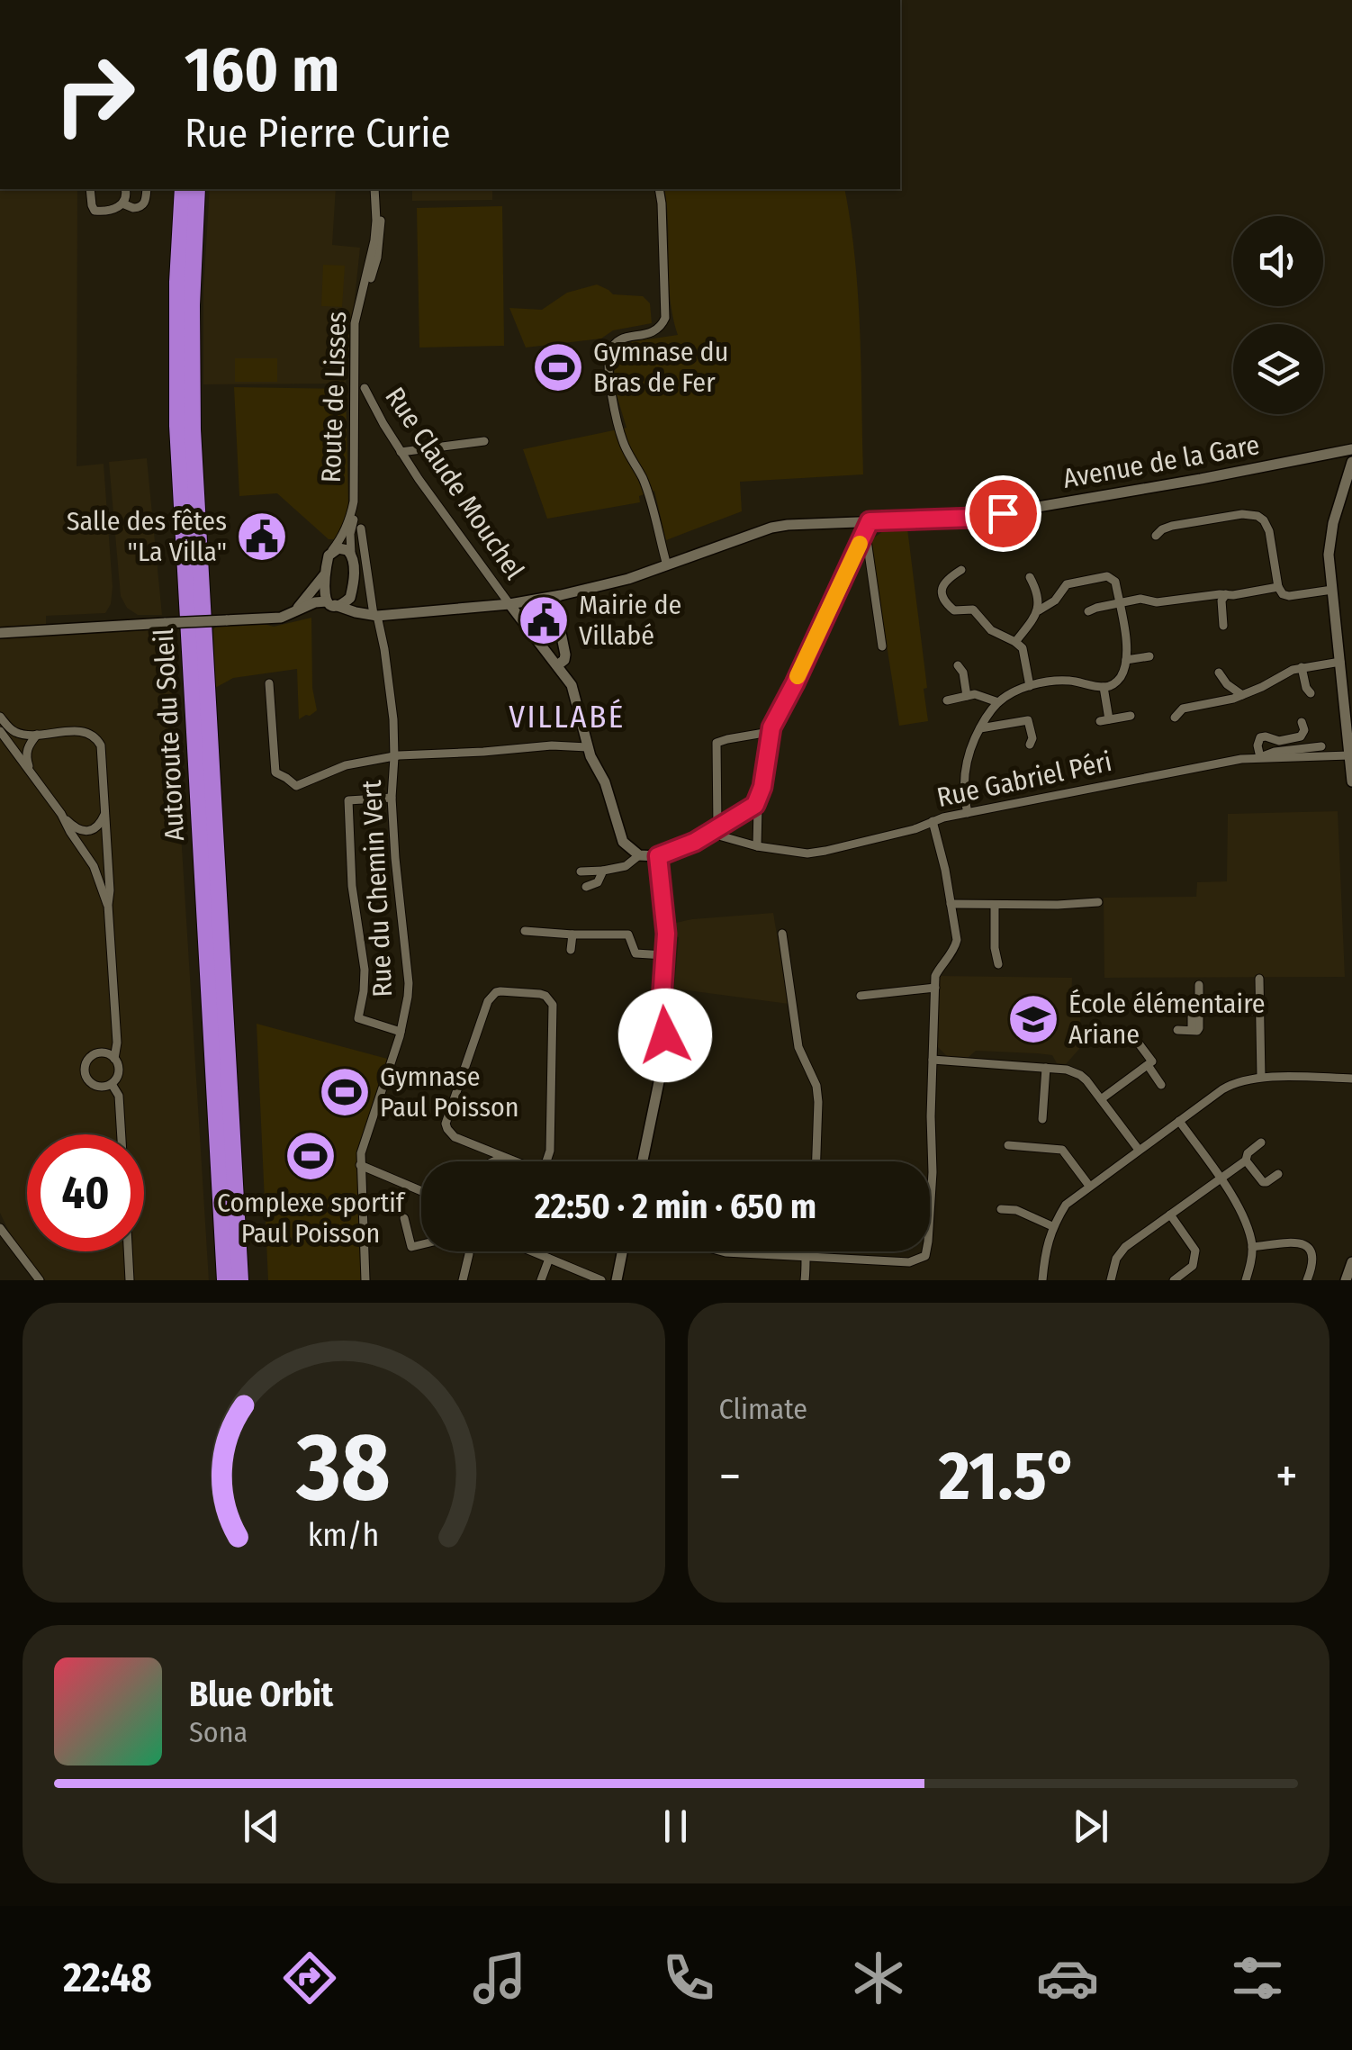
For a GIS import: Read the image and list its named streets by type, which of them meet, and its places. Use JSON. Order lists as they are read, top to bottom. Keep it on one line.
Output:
{"streets":{"highway":["Autoroute du Soleil"],"street":["Route de Lisses","Avenue de la Gare","Rue Claude Mouchel","Rue Gabriel Péri","Rue du Chemin Vert"]},"crossings":[["Avenue de la Gare","Rue Claude Mouchel"],["Avenue de la Gare","Rue du Chemin Vert"]],"districts":["VILLABÉ"],"places":{"sports":["Gymnase du Bras de Fer","Gymnase Paul Poisson","Complexe sportif Paul Poisson"],"public building":["Salle des fêtes \"La Villa\"","Mairie de Villabé"],"school or university":["École élémentaire Ariane"]},"page":{"turn":["160 m","Rue Pierre Curie"],"limit":"40","trip":"22:50 · 2 min · 650 m","tile":"Climate","heat":["−","21.5°","+"],"song":["Blue Orbit","Sona"],"tabs":"22:48","gauge":["38","km/h"]}}
